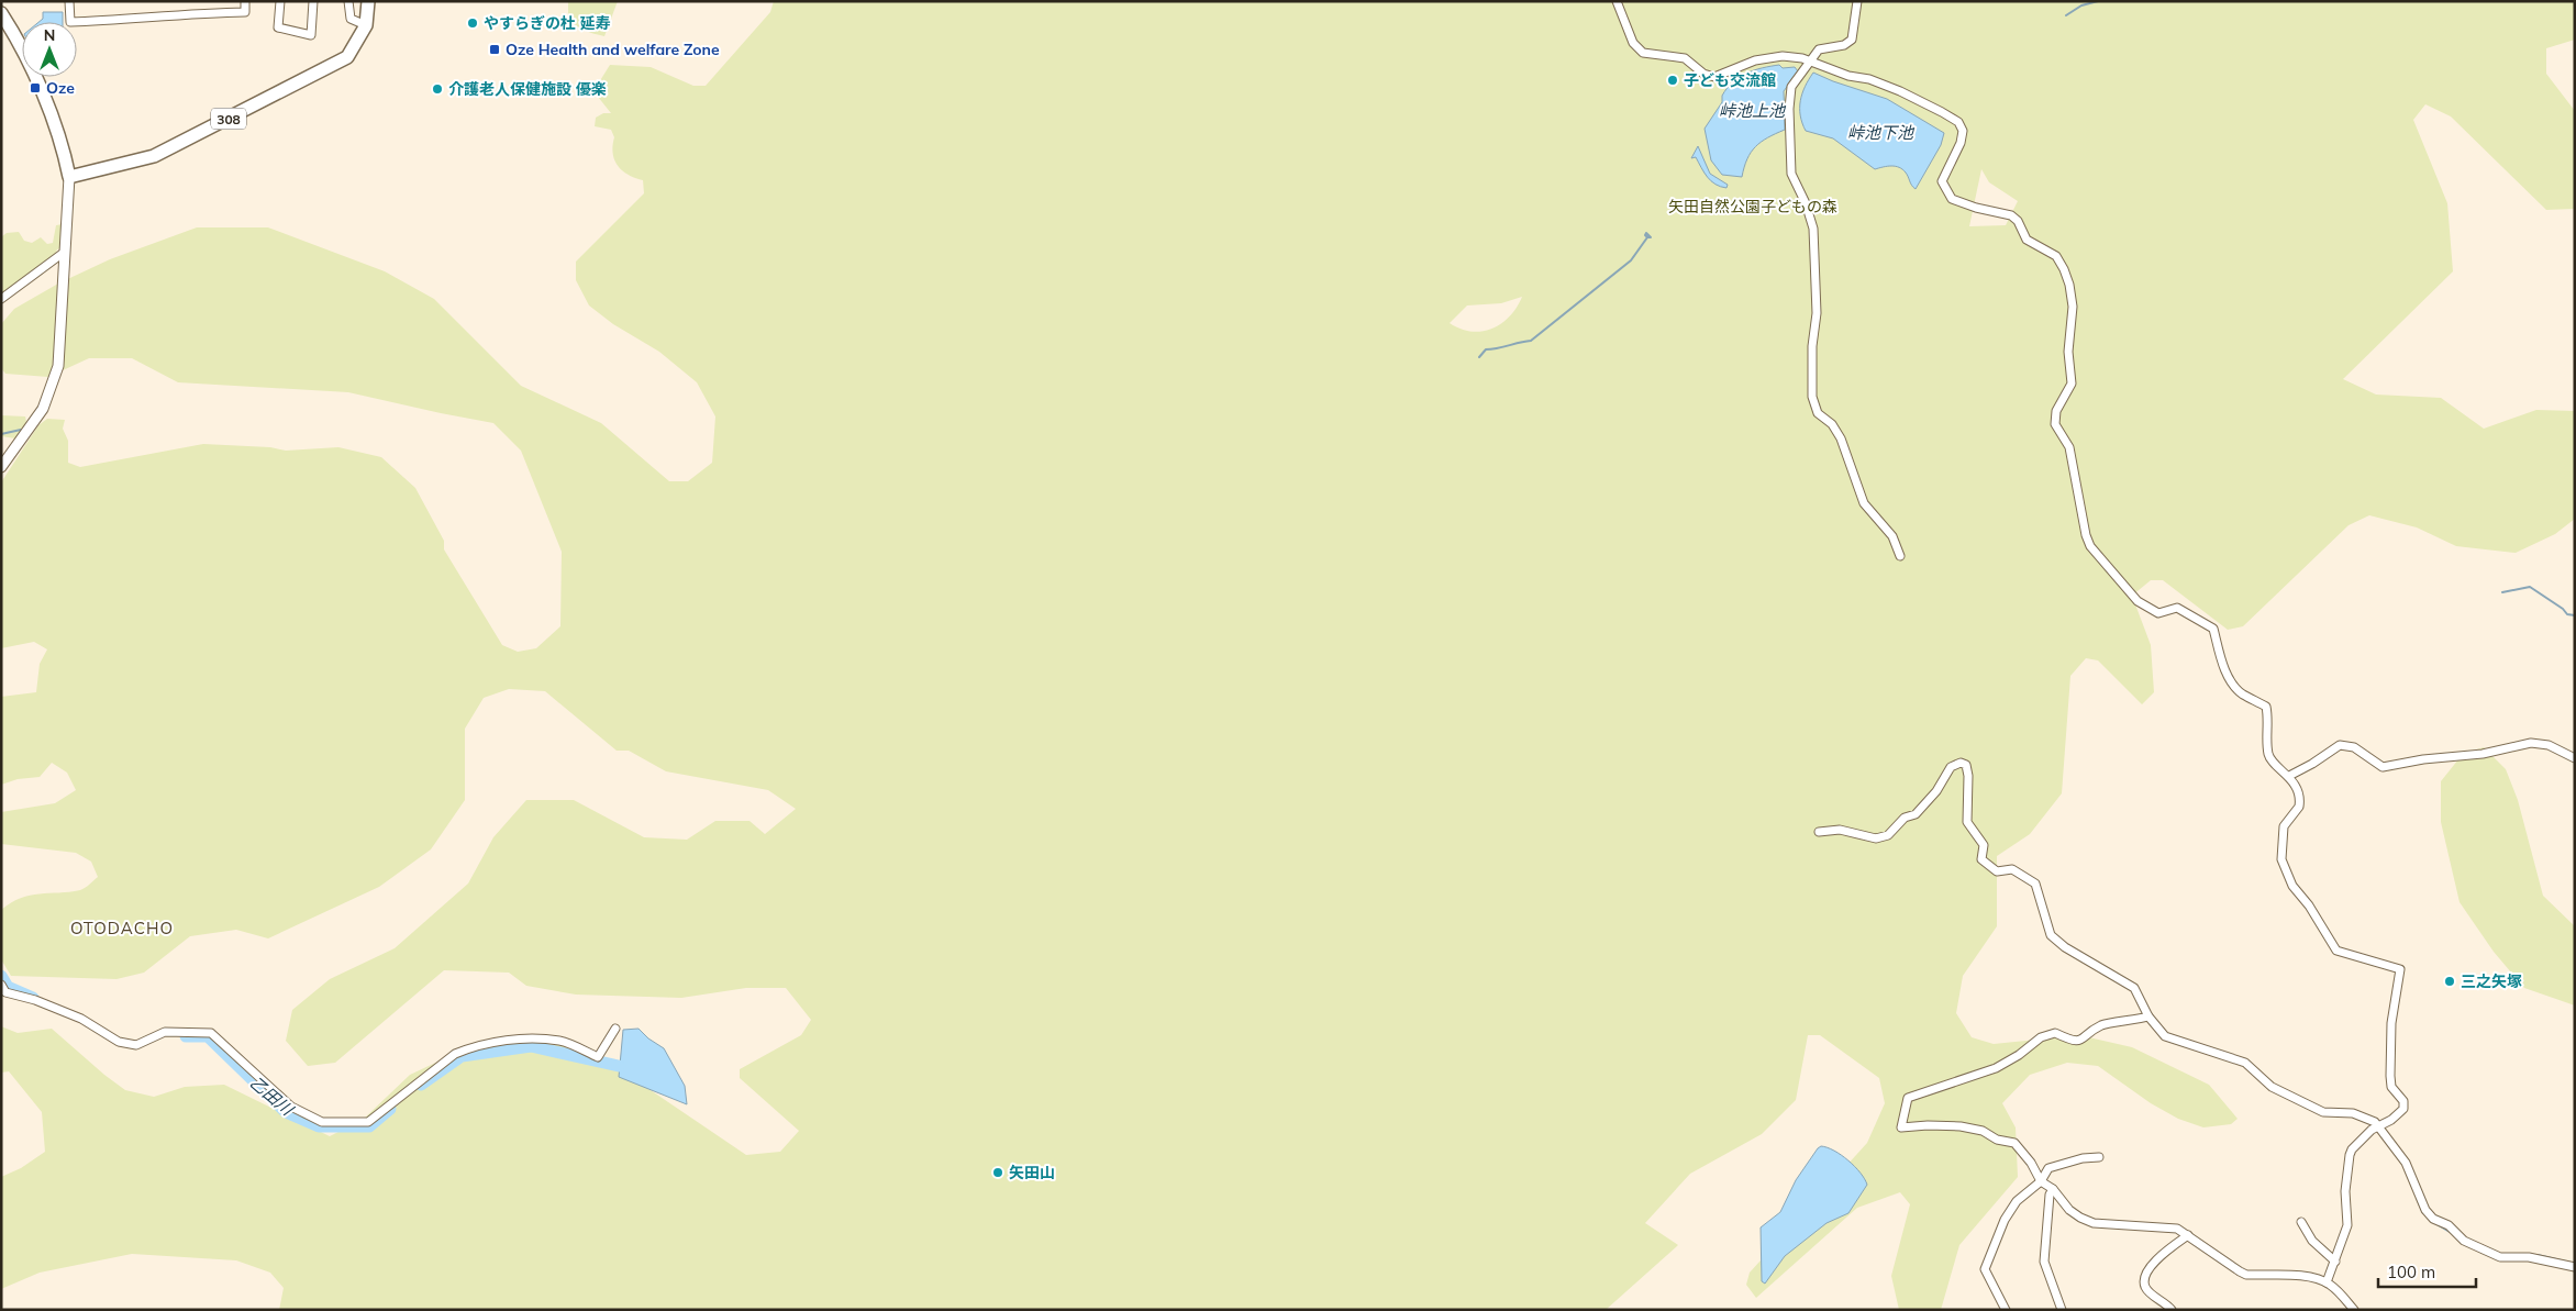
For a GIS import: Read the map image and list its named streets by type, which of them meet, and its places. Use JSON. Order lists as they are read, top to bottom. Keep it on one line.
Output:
{"streets":{"highway":["308"]},"districts":["OTODACHO"],"water":["峠池上池","峠池下池","乙田川"],"parks":["矢田自然公園子どもの森"],"places":{"other":["やすらぎの杜 延寿","子ども交流館","介護老人保健施設 優楽","三之矢塚","矢田山"],"transit":["Oze Health and welfare Zone","Oze"]},"scale_bar":"100 m","north":"top"}
